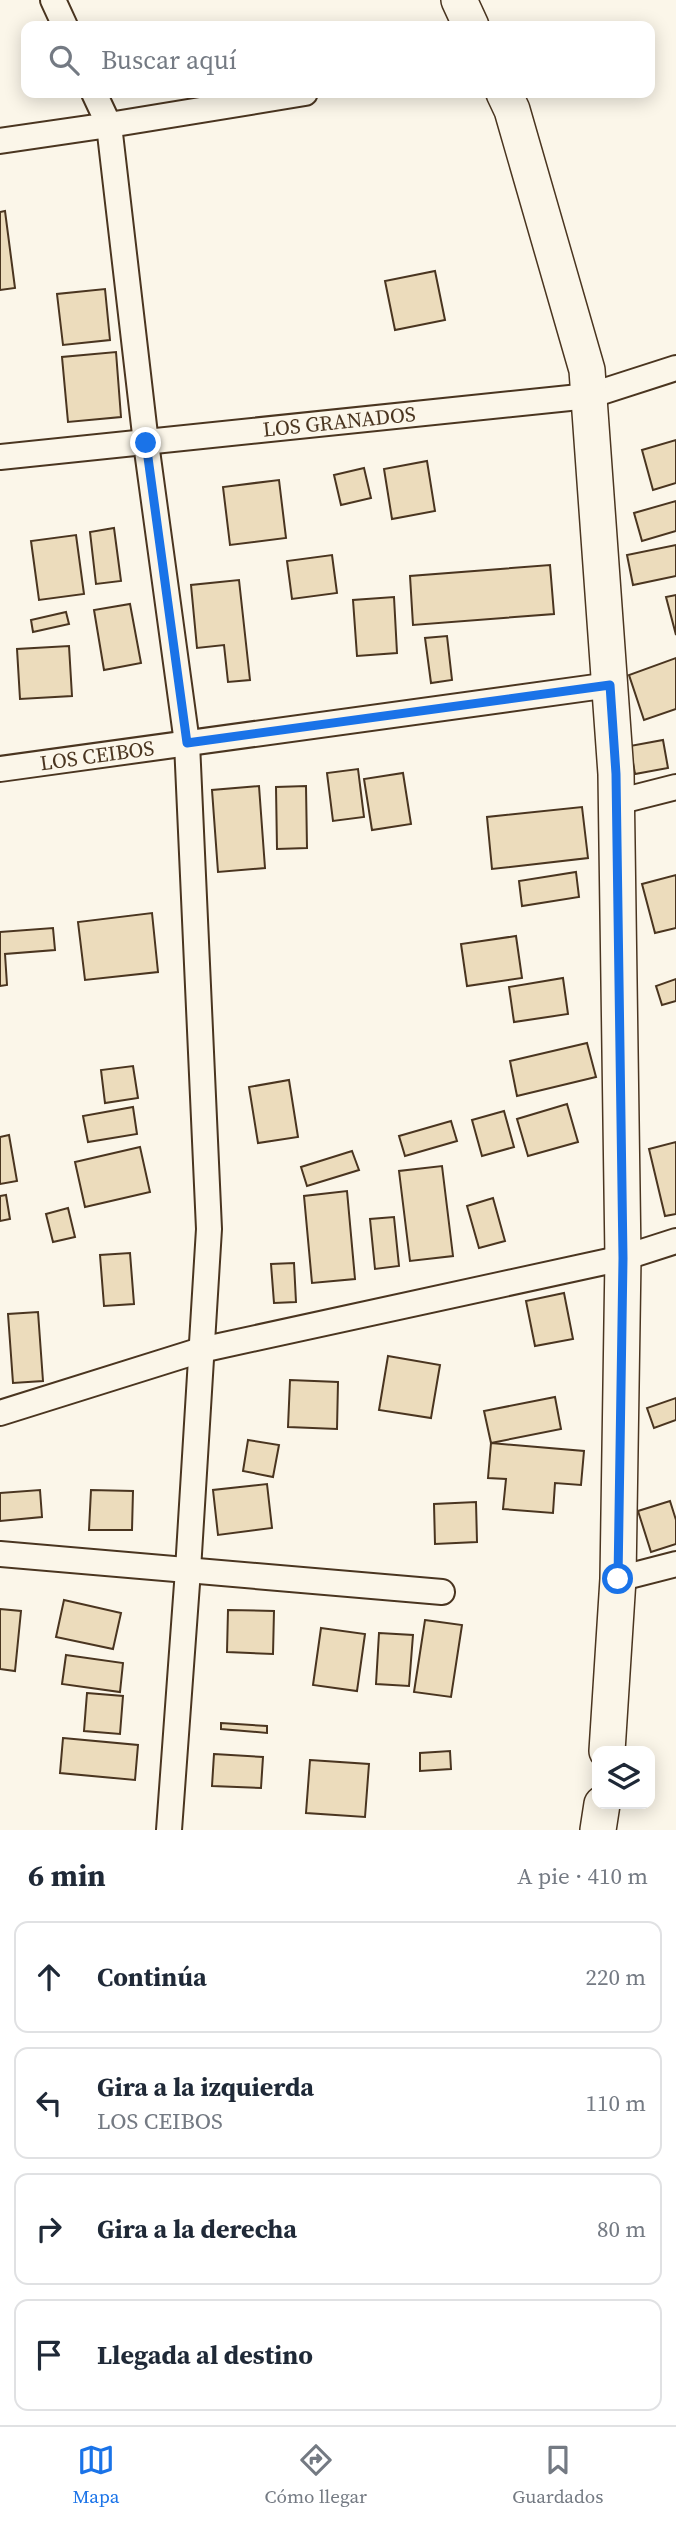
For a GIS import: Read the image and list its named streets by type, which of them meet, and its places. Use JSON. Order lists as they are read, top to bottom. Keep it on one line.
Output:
{"streets":{"street":["LOS GRANADOS","LOS CEIBOS"]},"page":{"search":"Buscar aquí","heading":["6 min","A pie · 410 m"],"list":[["Continúa","220 m"],["Gira a la izquierda","LOS CEIBOS","110 m"],["Gira a la derecha","80 m"],"Llegada al destino"],"nav":["Mapa","Cómo llegar","Guardados"]}}
